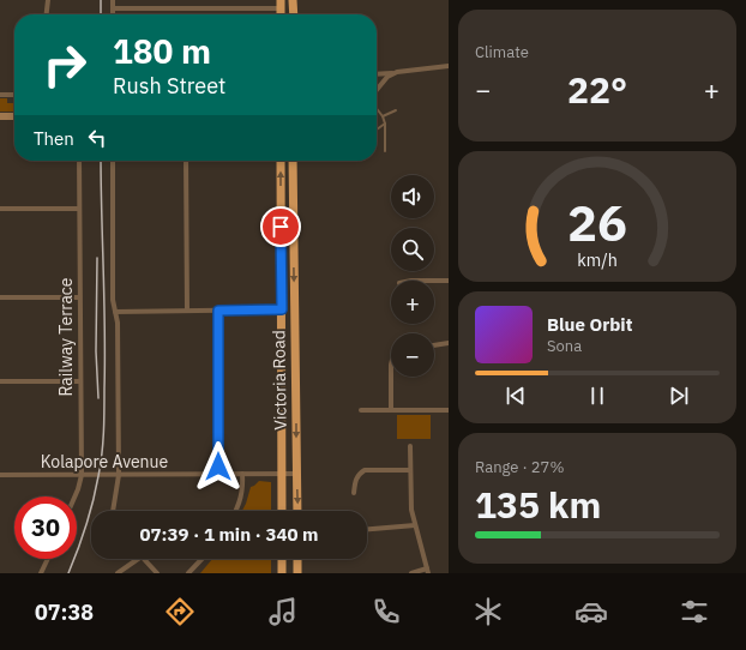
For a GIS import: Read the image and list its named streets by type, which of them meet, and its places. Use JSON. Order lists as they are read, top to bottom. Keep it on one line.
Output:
{"streets":{"highway":["Victoria Road"],"street":["Railway Terrace","Kolapore Avenue"]},"crossings":[["Railway Terrace","Kolapore Avenue"],["Victoria Road","Kolapore Avenue"]],"page":{"tile":["Climate",["Range · 27%","135 km"]],"turn":["180 m","Rush Street"],"heat":["−","22°","+"],"then":"Then","map_buttons":["+","−"],"song":["Blue Orbit","Sona"],"limit":"30","trip":"07:39 · 1 min · 340 m","tabs":"07:38","gauge":["26","km/h"]}}
